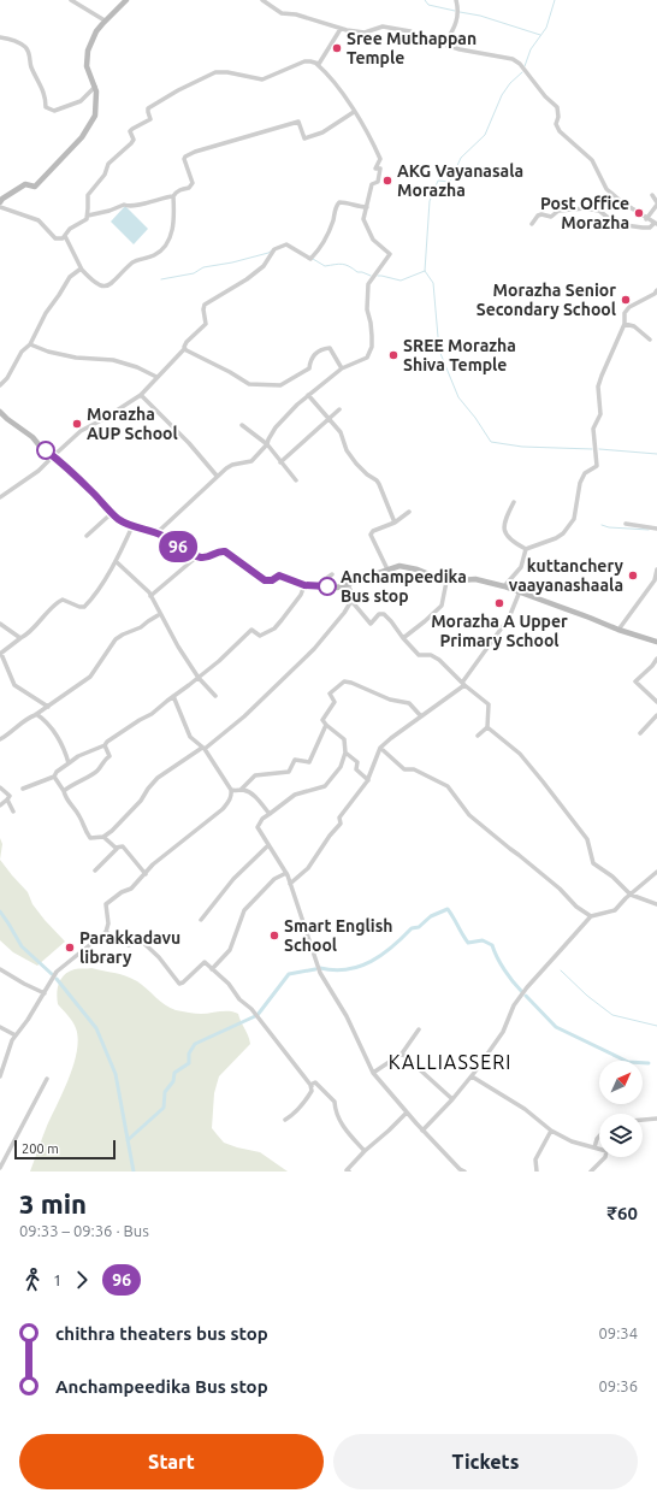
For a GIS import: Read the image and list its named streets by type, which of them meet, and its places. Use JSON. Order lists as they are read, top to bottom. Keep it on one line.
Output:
{"districts":["KALLIASSERI"],"places":["Sree Muthappan Temple","AKG Vayanasala Morazha","Post Office Morazha","Morazha Senior Secondary School","SREE Morazha Shiva Temple","Morazha AUP School","kuttanchery vaayanashaala","Anchampeedika Bus stop","Morazha A Upper Primary School","Smart English School","Parakkadavu library"],"lines":["bus line 96"],"scale_bar":"200 m","north":"top right","page":{"on_map":"96","scale":"200 m","heading":["3 min","09:33 – 09:36 · Bus","₹60"],"legs":["1","96"],"list":[{"name":"chithra theaters bus stop","value":"09:34"},{"name":"Anchampeedika Bus stop","value":"09:36"}],"buttons":["Start","Tickets"]}}
